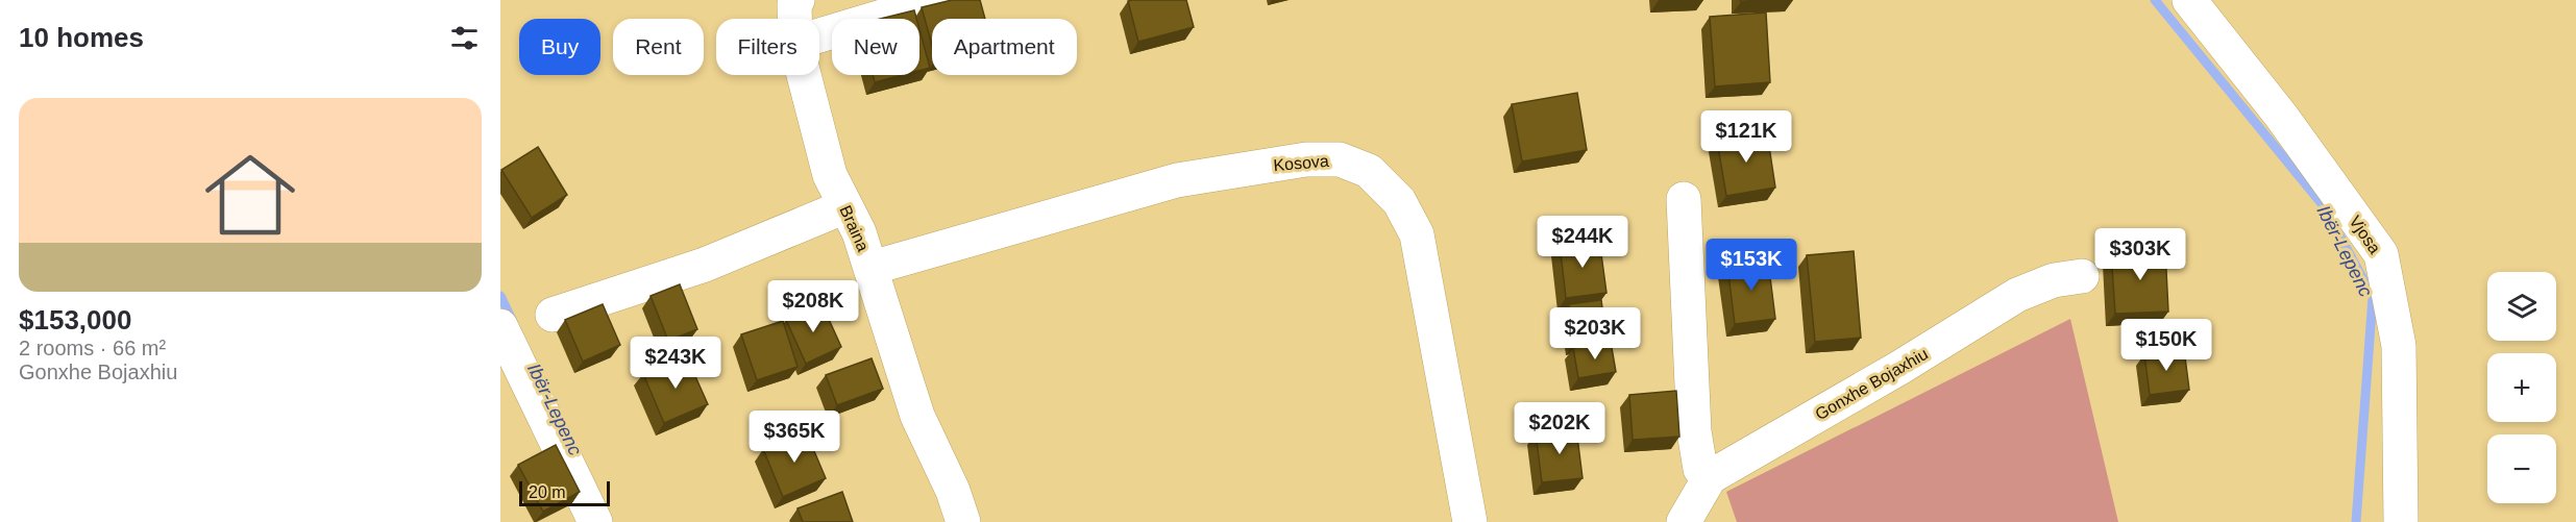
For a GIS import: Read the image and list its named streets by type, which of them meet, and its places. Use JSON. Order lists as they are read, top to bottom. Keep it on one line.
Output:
{"streets":{"street":["Kosova","Braina","Vjosa","Gonxhe Bojaxhiu"]},"crossings":[["Kosova","Braina"]],"water":["Ibër-Lepenc"],"scale_bar":"20 m","page":{"heading":"10 homes","chip":["Buy","Rent","Filters","New","Apartment"],"list":[{"name":"$153,000","note":"2 rooms · 66 m² · Gonxhe Bojaxhiu"}],"price":["$121K","$244K","$303K","$153K","$208K","$203K","$150K","$243K","$202K","$365K"],"map_buttons":["+","−"],"scale":"20 m"}}
